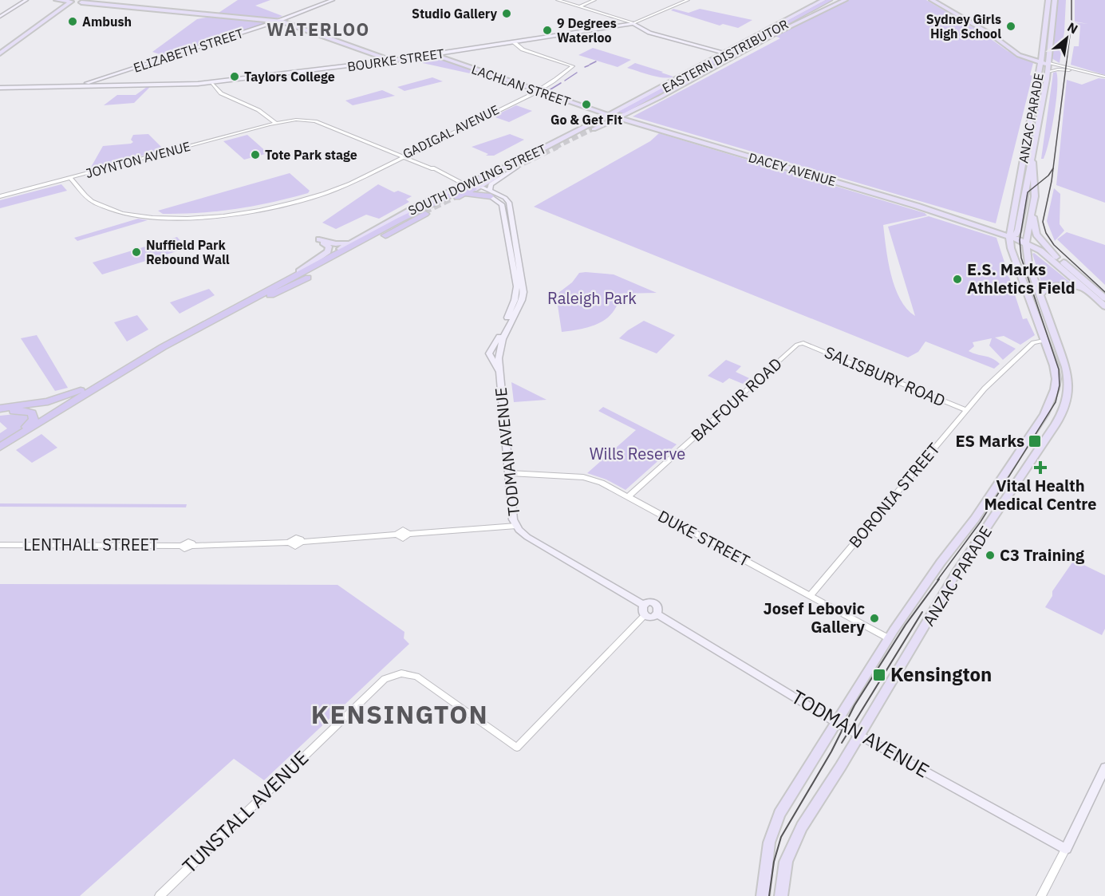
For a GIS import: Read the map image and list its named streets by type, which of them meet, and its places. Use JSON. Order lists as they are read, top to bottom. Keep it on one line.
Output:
{"streets":{"highway":["EASTERN DISTRIBUTOR","SOUTH DOWLING STREET"],"main road":["ELIZABETH STREET","BOURKE STREET","LACHLAN STREET","ANZAC PARADE","DACEY AVENUE","TODMAN AVENUE"],"street":["GADIGAL AVENUE","JOYNTON AVENUE","SALISBURY ROAD","BALFOUR ROAD","BORONIA STREET","DUKE STREET","LENTHALL STREET","TUNSTALL AVENUE"]},"crossings":[["ELIZABETH STREET","BOURKE STREET"],["EASTERN DISTRIBUTOR","DACEY AVENUE"],["EASTERN DISTRIBUTOR","SOUTH DOWLING STREET"],["BOURKE STREET","LACHLAN STREET"],["LACHLAN STREET","GADIGAL AVENUE"],["LACHLAN STREET","DACEY AVENUE"],["LACHLAN STREET","SOUTH DOWLING STREET"],["ANZAC PARADE","DACEY AVENUE"],["ANZAC PARADE","TODMAN AVENUE"],["ANZAC PARADE","BORONIA STREET"],["ANZAC PARADE","DUKE STREET"],["GADIGAL AVENUE","JOYNTON AVENUE"],["DACEY AVENUE","SOUTH DOWLING STREET"],["SALISBURY ROAD","BALFOUR ROAD"],["SALISBURY ROAD","BORONIA STREET"],["BALFOUR ROAD","DUKE STREET"],["TODMAN AVENUE","DUKE STREET"],["TODMAN AVENUE","LENTHALL STREET"],["TODMAN AVENUE","TUNSTALL AVENUE"],["BORONIA STREET","DUKE STREET"]],"districts":["WATERLOO","KENSINGTON"],"parks":["Raleigh Park","Wills Reserve"],"places":{"other":["Studio Gallery","Ambush","Sydney Girls High School","9 Degrees Waterloo","Taylors College","Go & Get Fit","Tote Park stage","Nuffield Park Rebound Wall","E.S. Marks Athletics Field","C3 Training","Josef Lebovic Gallery"],"transit":["ES Marks","Kensington"],"health":["Vital Health Medical Centre"]},"north":"top right"}
